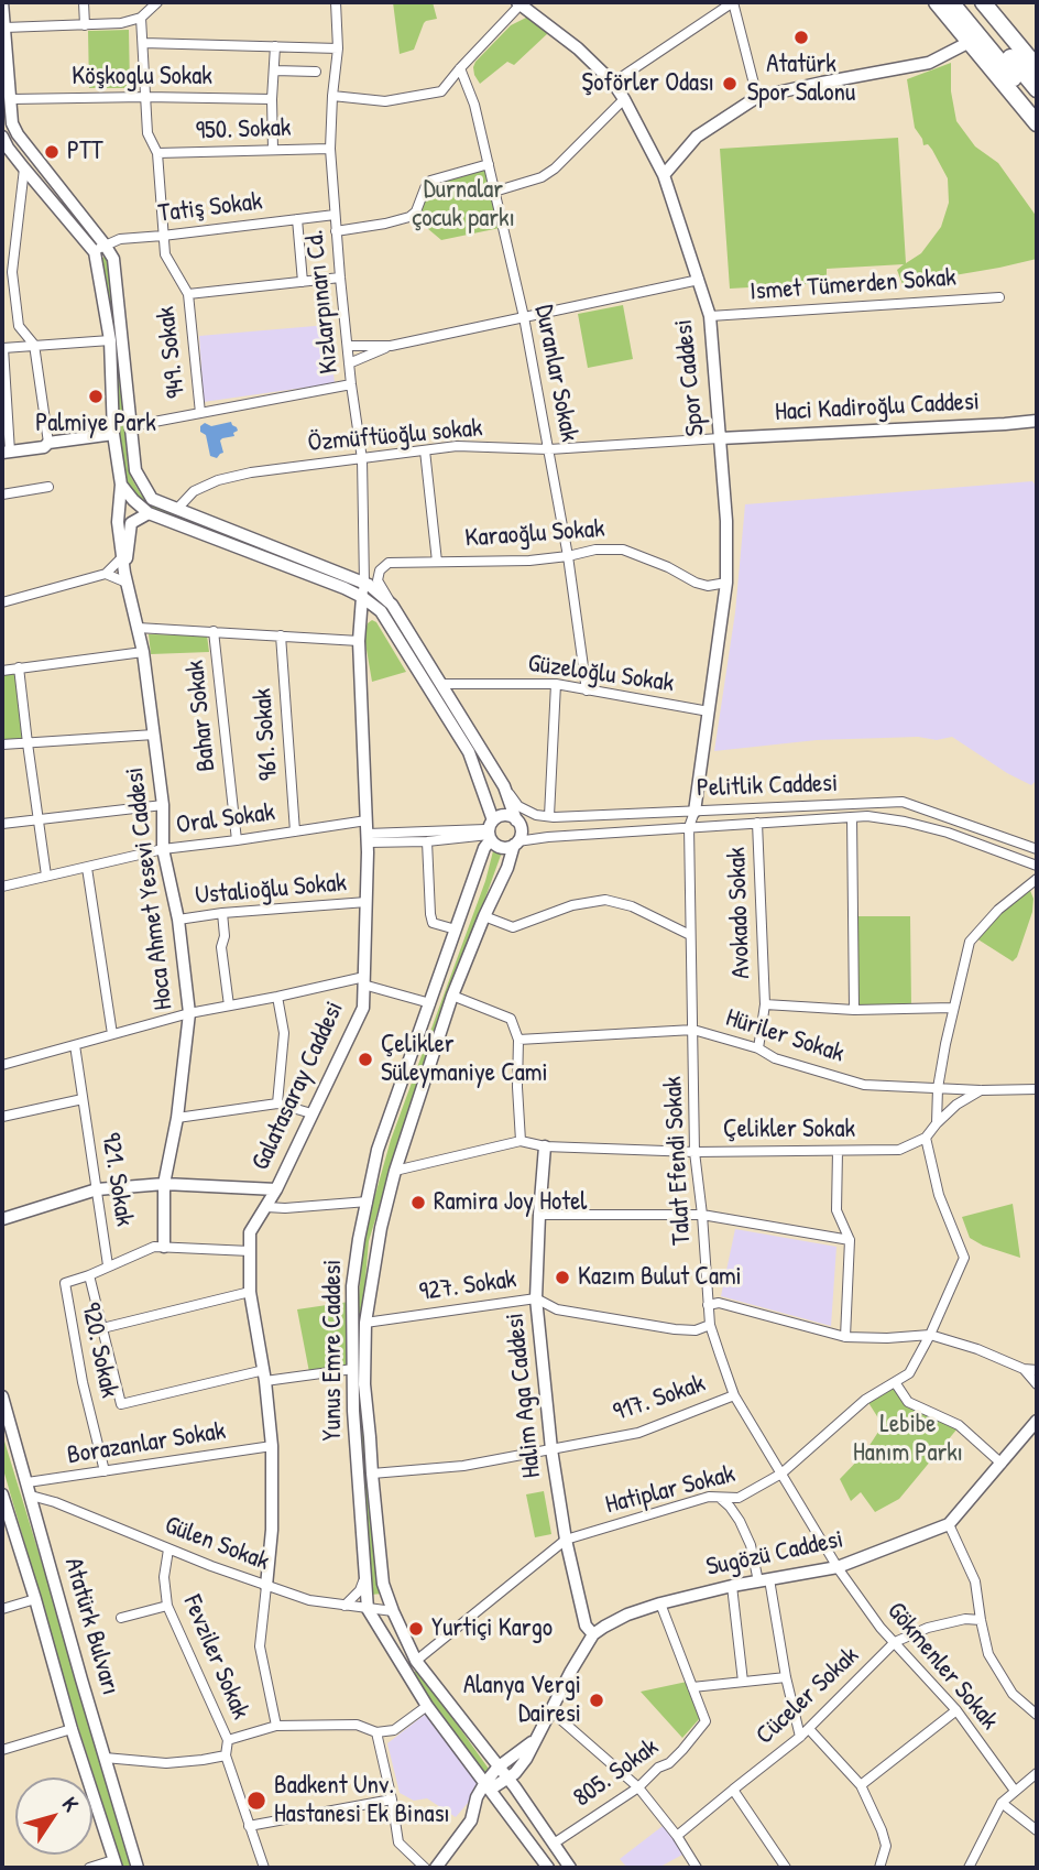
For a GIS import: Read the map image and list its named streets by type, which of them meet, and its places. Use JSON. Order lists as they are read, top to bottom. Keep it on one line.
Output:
{"streets":{"street":["Köşkoglu Sokak","950. Sokak","Tatiş Sokak","Ismet Tümerden Sokak","Kızlarpınarı Cd.","949. Sokak","Duranlar Sokak","Spor Caddesi","Haci Kadiroğlu Caddesi","Özmüftüoğlu sokak","Karaoğlu Sokak","Güzeloğlu Sokak","Bahar Sokak","961. Sokak","Pelitlik Caddesi","Oral Sokak","Hoca Ahmet Yesevi Caddesi","Ustalioğlu Sokak","Avokado Sokak","Hüriler Sokak","Galatasaray Caddesi","Çelikler Sokak","Talat Efendi Sokak","921. Sokak","927. Sokak","920. Sokak","Yunus Emre Caddesi","Halim Aga Caddesi","917. Sokak","Borazanlar Sokak","Hatiplar Sokak","Gülen Sokak","Sugözü Caddesi","Atatürk Bulvarı","Fevziler Sokak","Gökmenler Sokak","Cüceler Sokak","805. Sokak"]},"crossings":[["Köşkoglu Sokak","949. Sokak"],["950. Sokak","Kızlarpınarı Cd."],["950. Sokak","949. Sokak"],["Tatiş Sokak","Kızlarpınarı Cd."],["Tatiş Sokak","949. Sokak"],["Tatiş Sokak","Hoca Ahmet Yesevi Caddesi"],["Ismet Tümerden Sokak","Spor Caddesi"],["Kızlarpınarı Cd.","Özmüftüoğlu sokak"],["Kızlarpınarı Cd.","Galatasaray Caddesi"],["Duranlar Sokak","Özmüftüoğlu sokak"],["Duranlar Sokak","Karaoğlu Sokak"],["Duranlar Sokak","Güzeloğlu Sokak"],["Spor Caddesi","Haci Kadiroğlu Caddesi"],["Spor Caddesi","Özmüftüoğlu sokak"],["Spor Caddesi","Karaoğlu Sokak"],["Spor Caddesi","Güzeloğlu Sokak"],["Spor Caddesi","Pelitlik Caddesi"],["Spor Caddesi","Talat Efendi Sokak"],["Haci Kadiroğlu Caddesi","Özmüftüoğlu sokak"],["Bahar Sokak","Oral Sokak"],["961. Sokak","Oral Sokak"],["Pelitlik Caddesi","Avokado Sokak"],["Pelitlik Caddesi","Talat Efendi Sokak"],["Pelitlik Caddesi","Yunus Emre Caddesi"],["Oral Sokak","Hoca Ahmet Yesevi Caddesi"],["Oral Sokak","Galatasaray Caddesi"],["Hoca Ahmet Yesevi Caddesi","Ustalioğlu Sokak"],["Hoca Ahmet Yesevi Caddesi","920. Sokak"],["Ustalioğlu Sokak","Galatasaray Caddesi"],["Avokado Sokak","Hüriler Sokak"],["Hüriler Sokak","Talat Efendi Sokak"],["Galatasaray Caddesi","920. Sokak"],["Galatasaray Caddesi","Borazanlar Sokak"],["Galatasaray Caddesi","Gülen Sokak"],["Çelikler Sokak","Talat Efendi Sokak"],["Çelikler Sokak","Yunus Emre Caddesi"],["Çelikler Sokak","Halim Aga Caddesi"],["Çelikler Sokak","Hatiplar Sokak"],["Talat Efendi Sokak","927. Sokak"],["Talat Efendi Sokak","917. Sokak"],["Talat Efendi Sokak","Hatiplar Sokak"],["Talat Efendi Sokak","Sugözü Caddesi"],["Talat Efendi Sokak","Gökmenler Sokak"],["921. Sokak","920. Sokak"],["927. Sokak","Yunus Emre Caddesi"],["927. Sokak","Halim Aga Caddesi"],["920. Sokak","Borazanlar Sokak"],["Yunus Emre Caddesi","917. Sokak"],["Yunus Emre Caddesi","Gülen Sokak"],["Yunus Emre Caddesi","Sugözü Caddesi"],["Yunus Emre Caddesi","805. Sokak"],["Halim Aga Caddesi","917. Sokak"],["Halim Aga Caddesi","Hatiplar Sokak"],["Halim Aga Caddesi","Sugözü Caddesi"],["Borazanlar Sokak","Gülen Sokak"],["Borazanlar Sokak","Atatürk Bulvarı"],["Gülen Sokak","Atatürk Bulvarı"],["Gülen Sokak","Fevziler Sokak"],["Sugözü Caddesi","Gökmenler Sokak"],["Sugözü Caddesi","805. Sokak"],["Gökmenler Sokak","Cüceler Sokak"]],"parks":["Durnalar çocuk parkı","Lebibe Hanım Parkı"],"places":["Atatürk Spor Salonu","Şoförler Odası","PTT","Palmiye Park","Çelikler Süleymaniye Cami","Ramira Joy Hotel","Kazım Bulut Cami","Yurtiçi Kargo","Alanya Vergi Dairesi","Badkent Unv. Hastanesi Ek Binası"],"north":"top right"}
